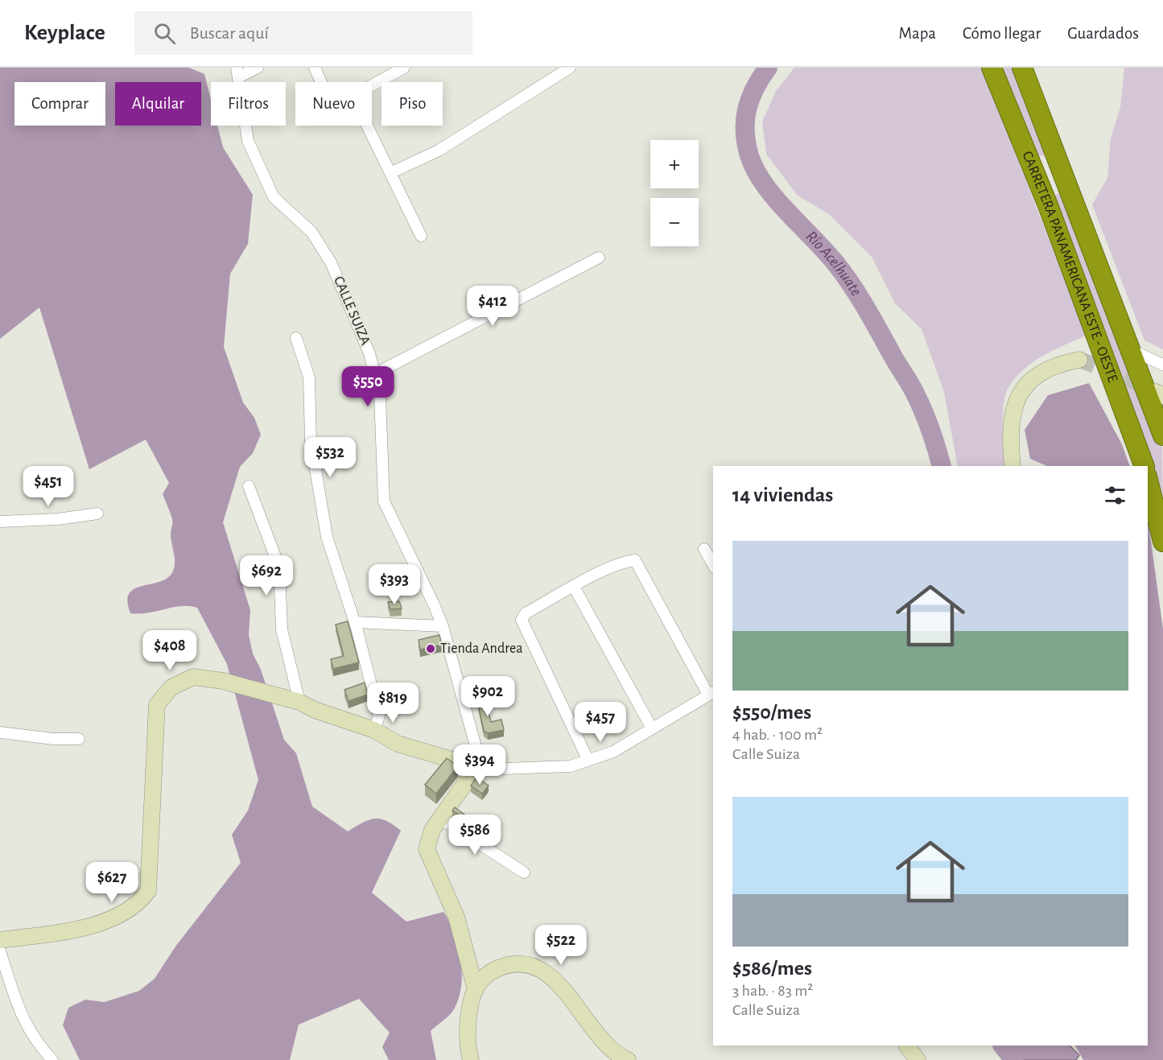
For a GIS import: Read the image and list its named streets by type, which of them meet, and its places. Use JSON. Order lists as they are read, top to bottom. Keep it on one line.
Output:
{"streets":{"highway":["CARRETERA PANAMERICANA ESTE - OESTE"],"street":["CALLE SUIZA"]},"water":["Río Acelhuate"],"places":["Tienda Andrea"],"page":{"header":"Keyplace","search":"Buscar aquí","nav":["Mapa","Cómo llegar","Guardados"],"chip":["Comprar","Alquilar","Filtros","Nuevo","Piso"],"map_buttons":["+","−"],"price":["$412","$550","$532","$451","$692","$393","$408","$902","$819","$457","$394","$586","$627","$522"],"heading":"14 viviendas","list":[{"name":"$550/mes","note":"4 hab. · 100 m² · Calle Suiza"},{"name":"$586/mes","note":"3 hab. · 83 m² · Calle Suiza"}]}}
